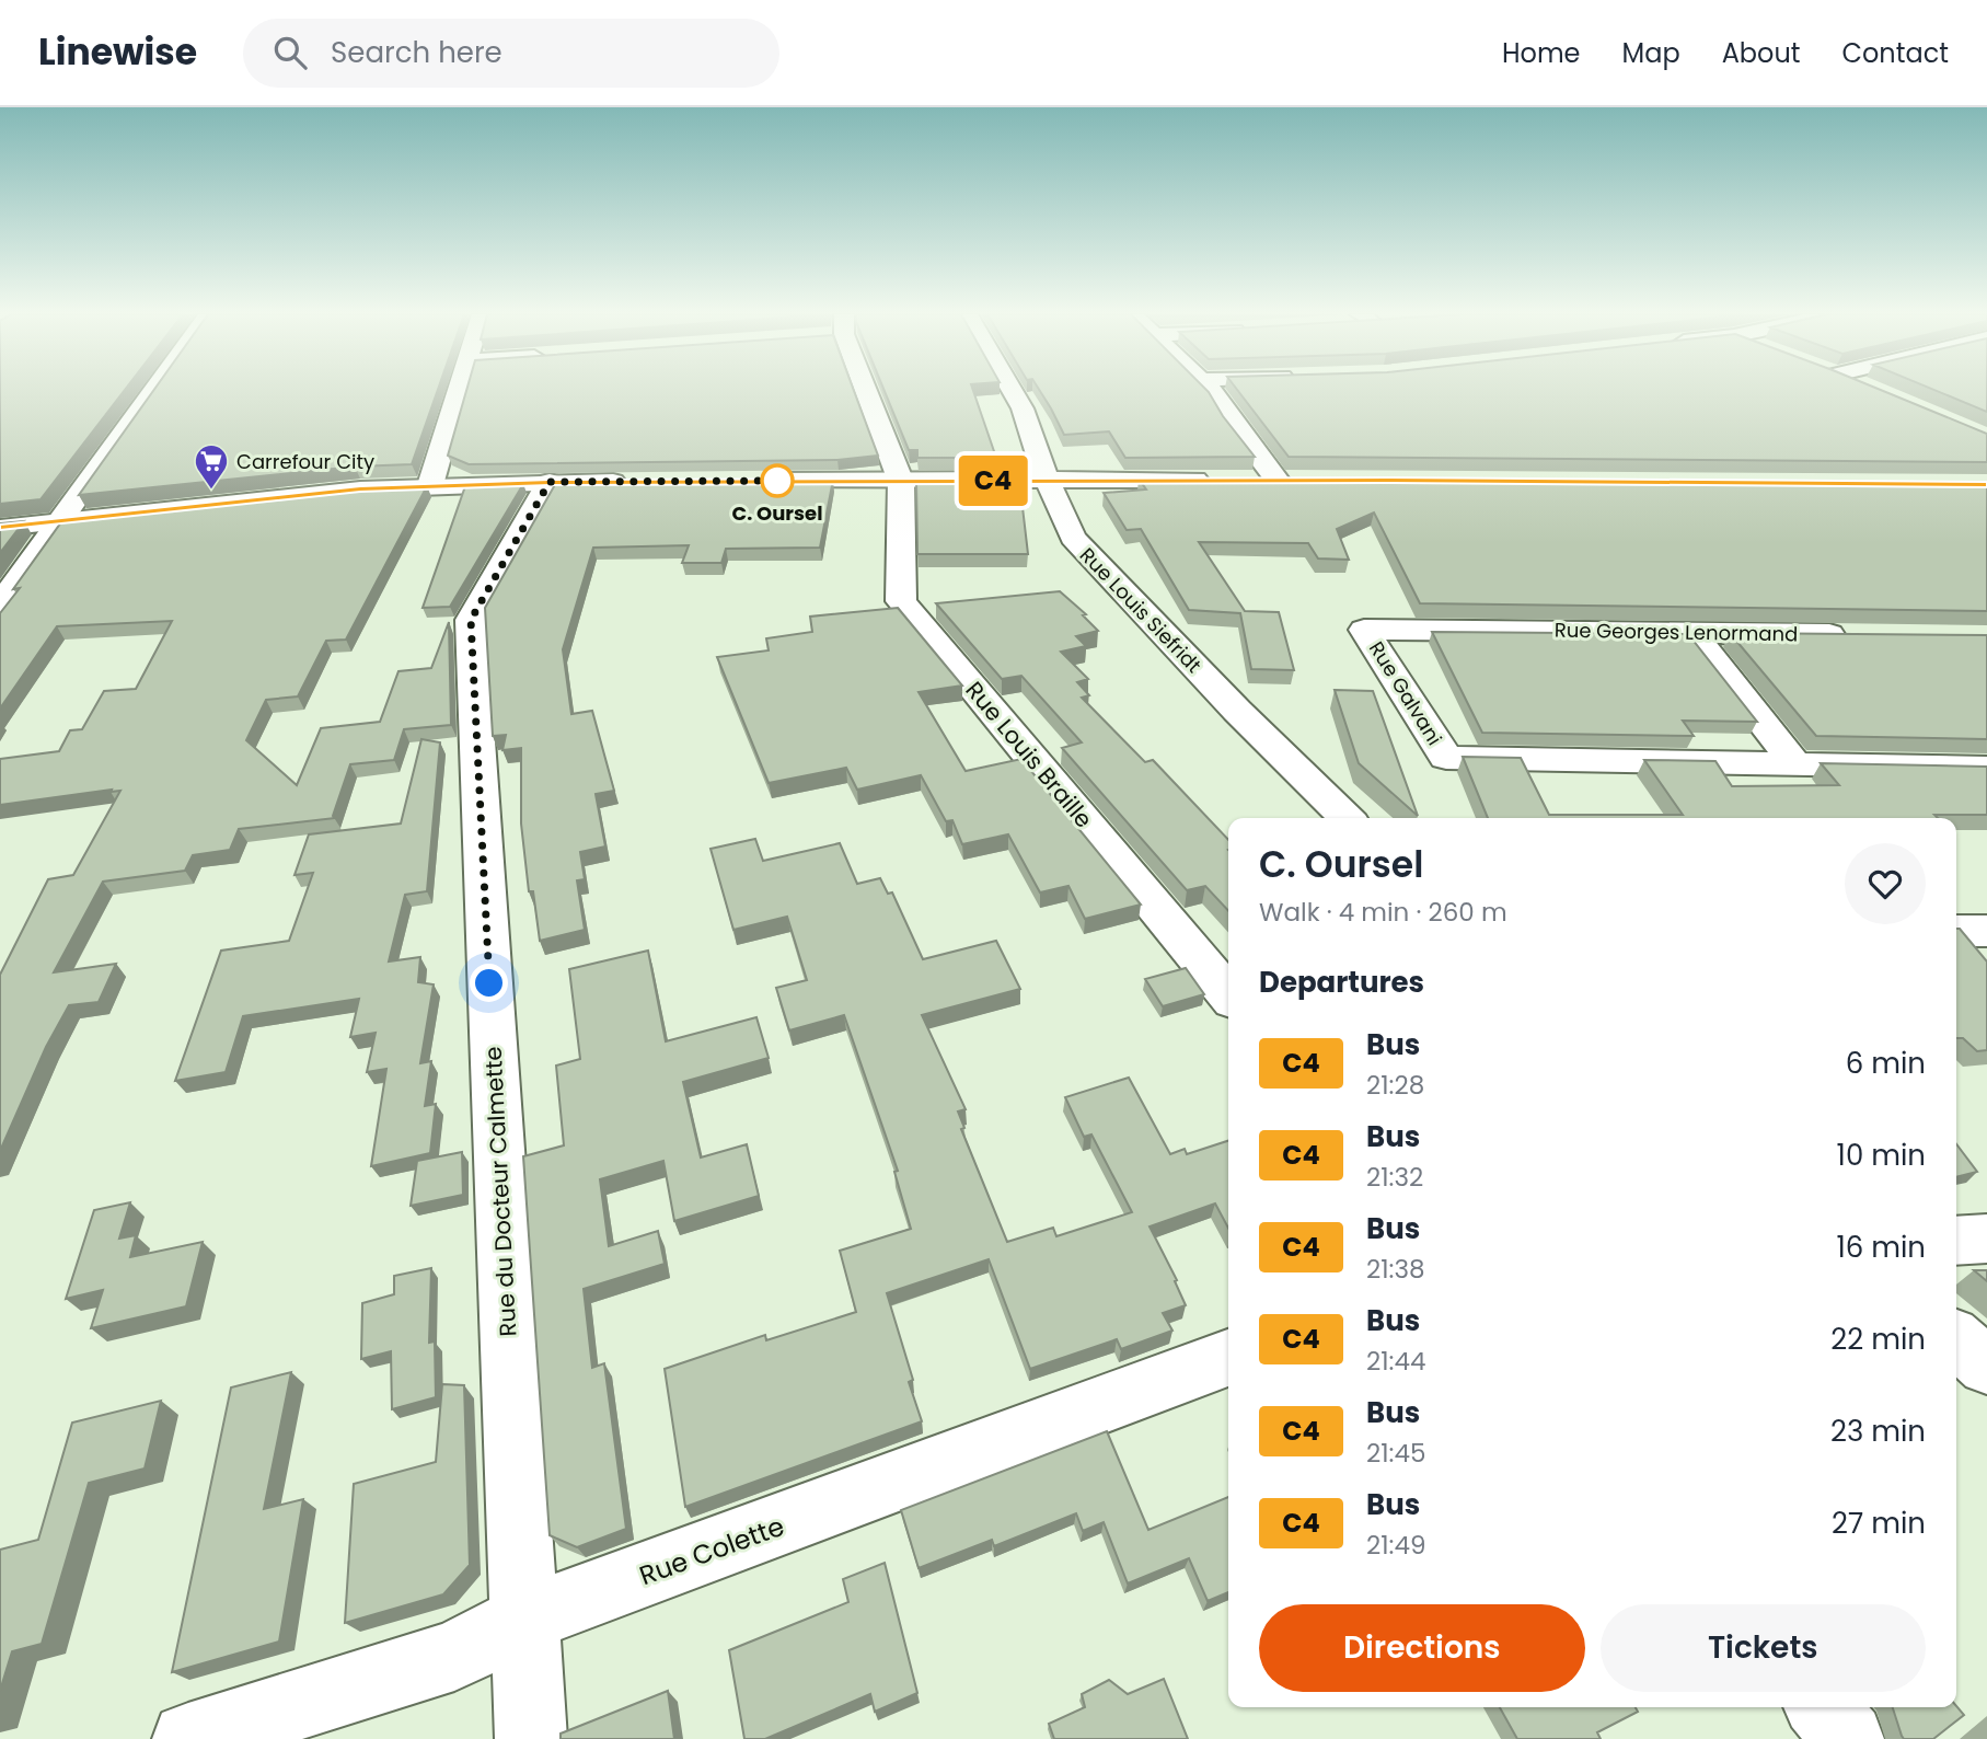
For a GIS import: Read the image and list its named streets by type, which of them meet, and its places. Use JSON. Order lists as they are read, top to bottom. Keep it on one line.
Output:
{"streets":{"street":["Rue Louis Siefridt","Rue Georges Lenormand","Rue Galvani","Rue Louis Braille","Rue du Docteur Calmette","Rue Colette"]},"crossings":[["Rue Georges Lenormand","Rue Galvani"],["Rue du Docteur Calmette","Rue Colette"]],"places":{"other":["C. Oursel"],"supermarket":["Carrefour City"]},"lines":["bus line C4"],"page":{"header":"Linewise","search":"Search here","nav":["Home","Map","About","Contact"],"on_map":"C4","heading":[["C. Oursel","Walk · 4 min · 260 m"],"Departures"],"list":[{"mark":"C4","name":"Bus","note":"21:28","value":"6 min"},{"mark":"C4","name":"Bus","note":"21:32","value":"10 min"},{"mark":"C4","name":"Bus","note":"21:38","value":"16 min"},{"mark":"C4","name":"Bus","note":"21:44","value":"22 min"},{"mark":"C4","name":"Bus","note":"21:45","value":"23 min"},{"mark":"C4","name":"Bus","note":"21:49","value":"27 min"}],"buttons":["Directions","Tickets"]}}
